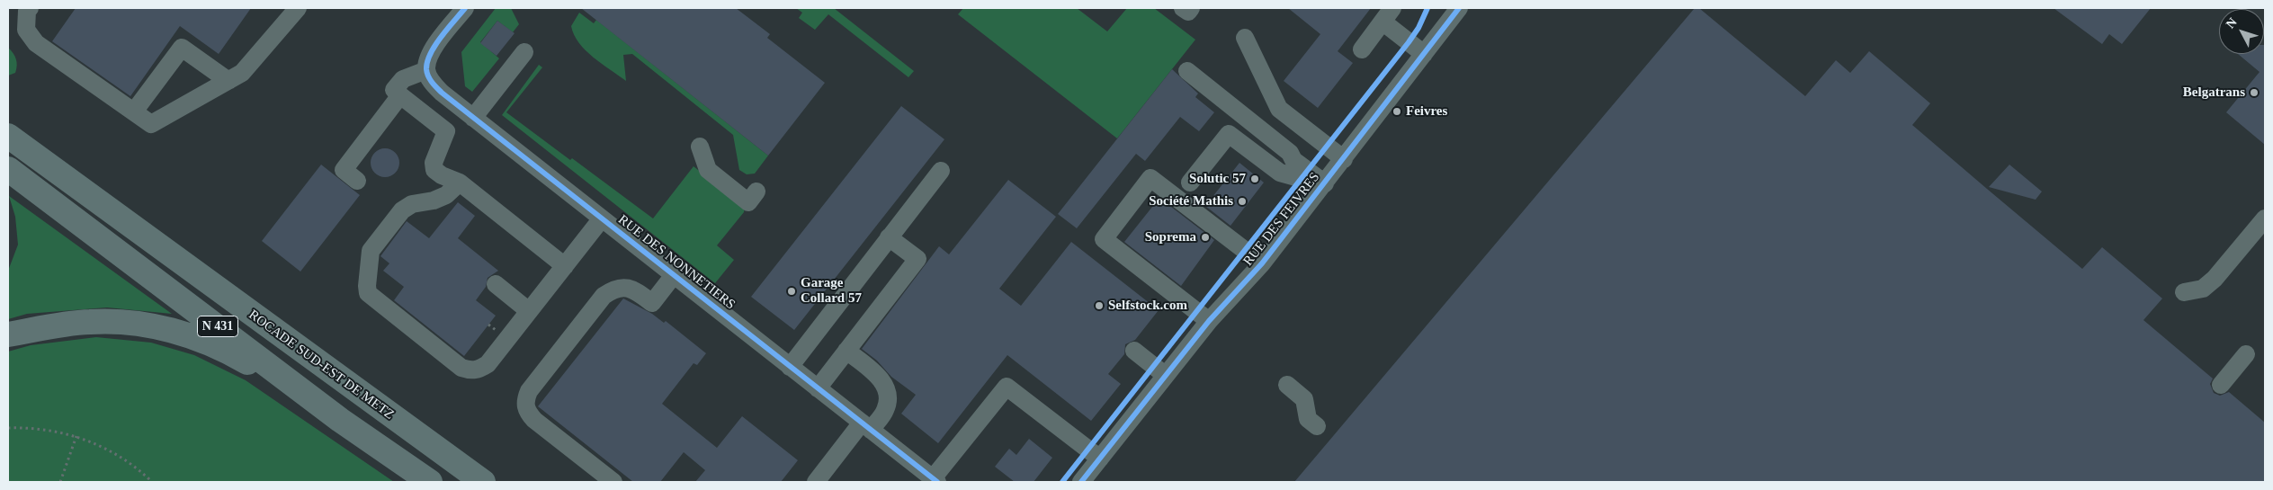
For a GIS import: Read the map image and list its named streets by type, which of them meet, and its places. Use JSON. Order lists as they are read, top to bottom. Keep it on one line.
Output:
{"streets":{"highway":["N 431","ROCADE SUD-EST DE METZ"],"street":["RUE DES FEIVRES","RUE DES NONNETIERS"]},"places":["Belgatrans","Feivres","Solutic 57","Société Mathis","Soprema","Garage Collard 57","Selfstock.com"],"north":"top left"}
